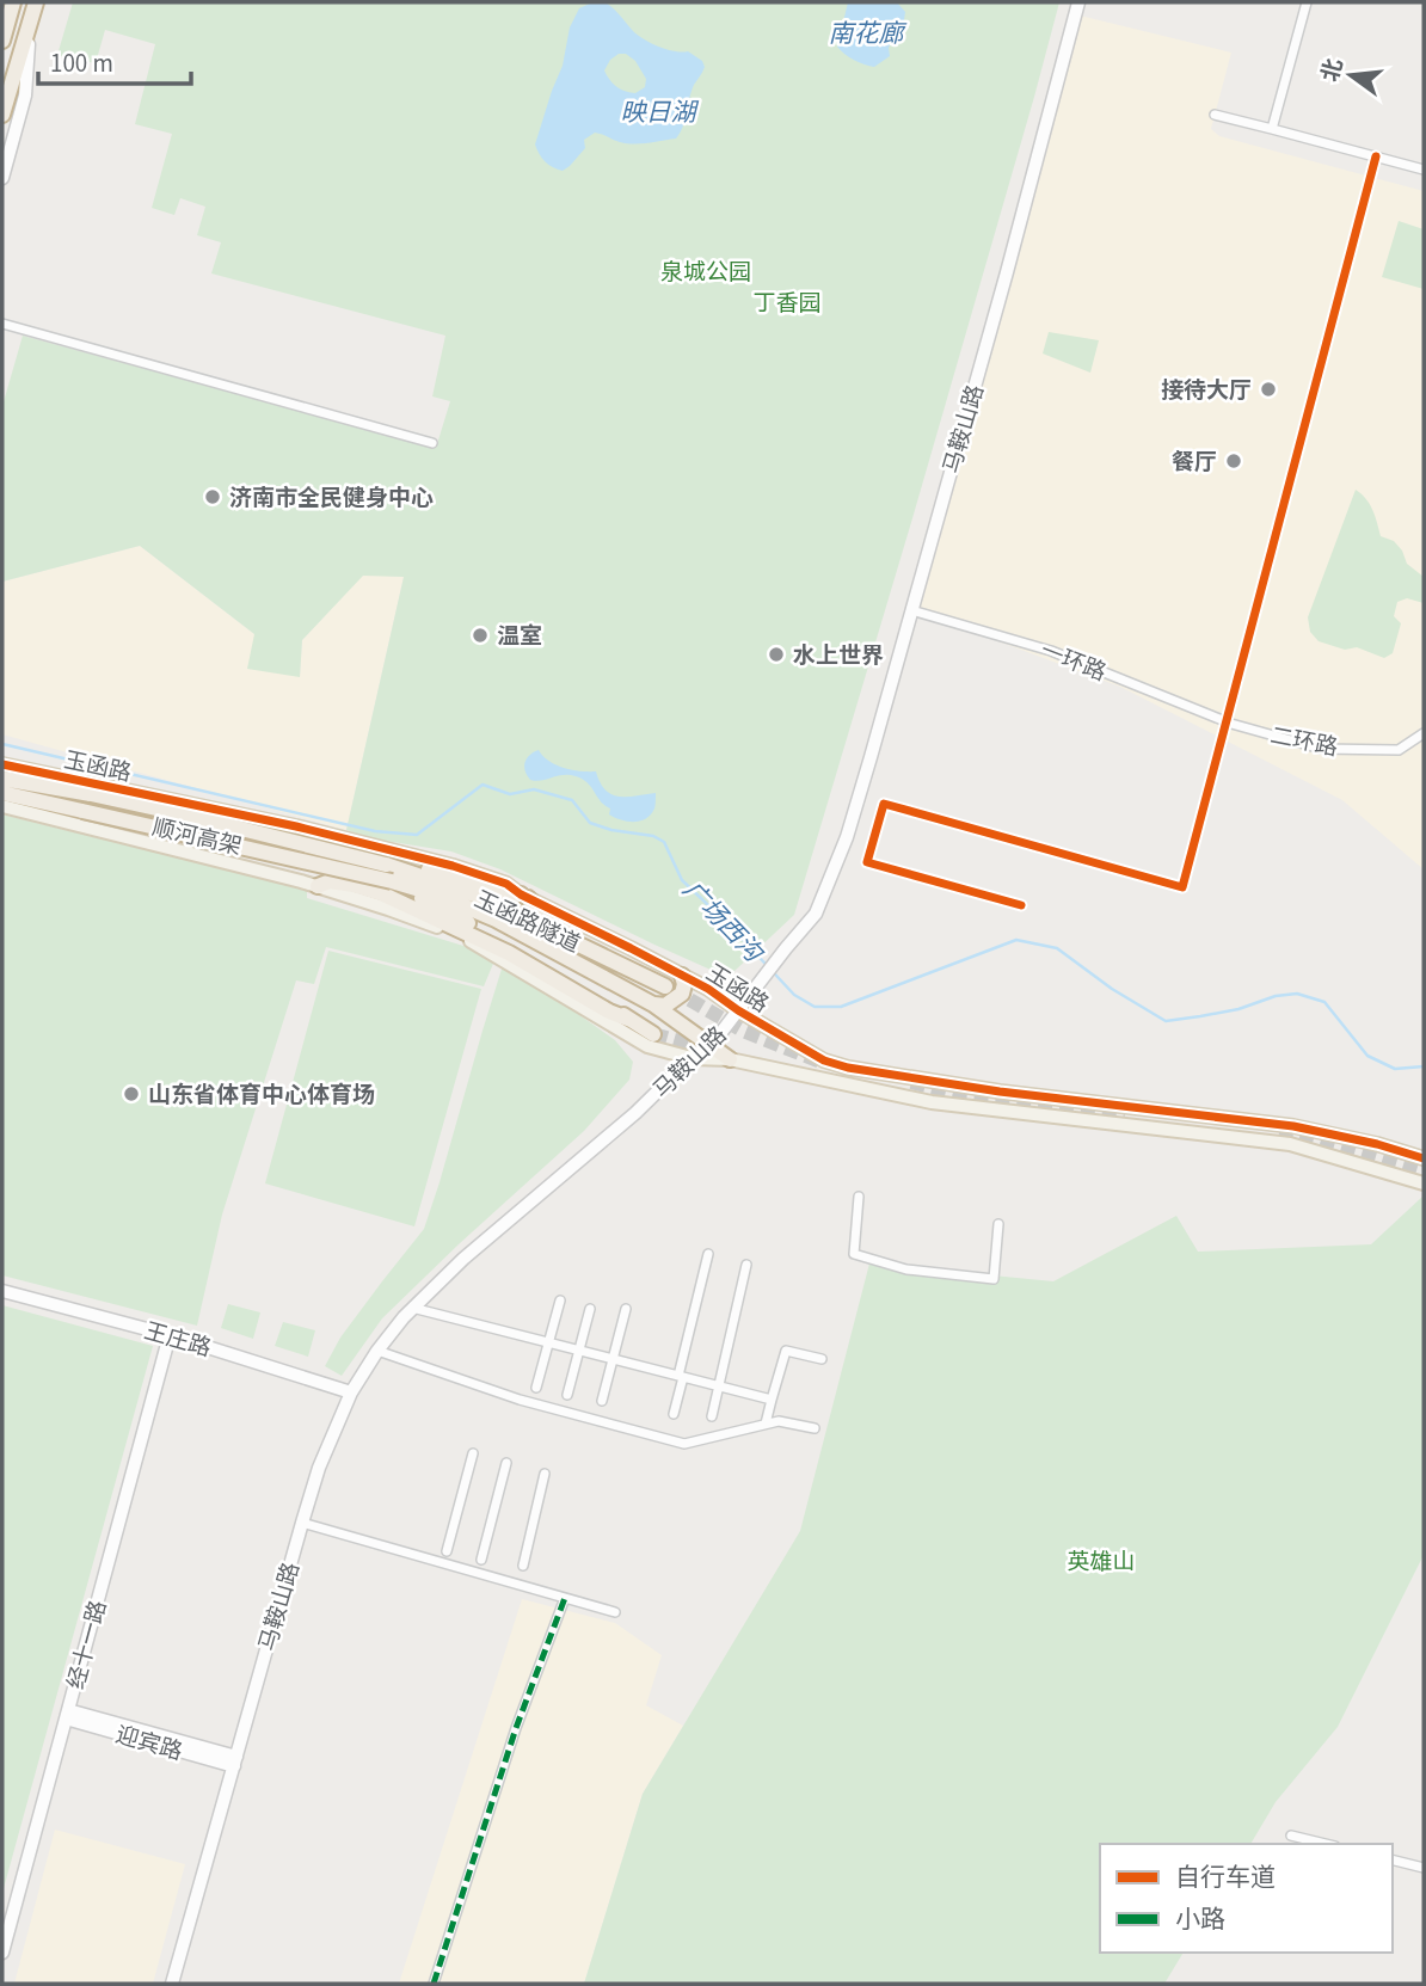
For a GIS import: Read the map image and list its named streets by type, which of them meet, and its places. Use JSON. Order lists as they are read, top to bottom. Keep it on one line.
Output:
{"streets":{"highway":["顺河高架","玉函路隧道"],"main road":["马鞍山路","玉函路","王庄路","经十一路","迎宾路"],"street":["一环路","二环路"]},"crossings":[["马鞍山路","一环路"],["马鞍山路","玉函路"],["马鞍山路","王庄路"],["马鞍山路","迎宾路"],["一环路","二环路"],["顺河高架","玉函路隧道"],["王庄路","经十一路"],["经十一路","迎宾路"]],"water":["南花廊","映日湖","广场西沟"],"parks":["泉城公园","丁香园","英雄山"],"places":["接待大厅","餐厅","济南市全民健身中心","温室","水上世界","山东省体育中心体育场"],"legend":["自行车道","小路"],"scale_bar":"100 m","north":"left"}
